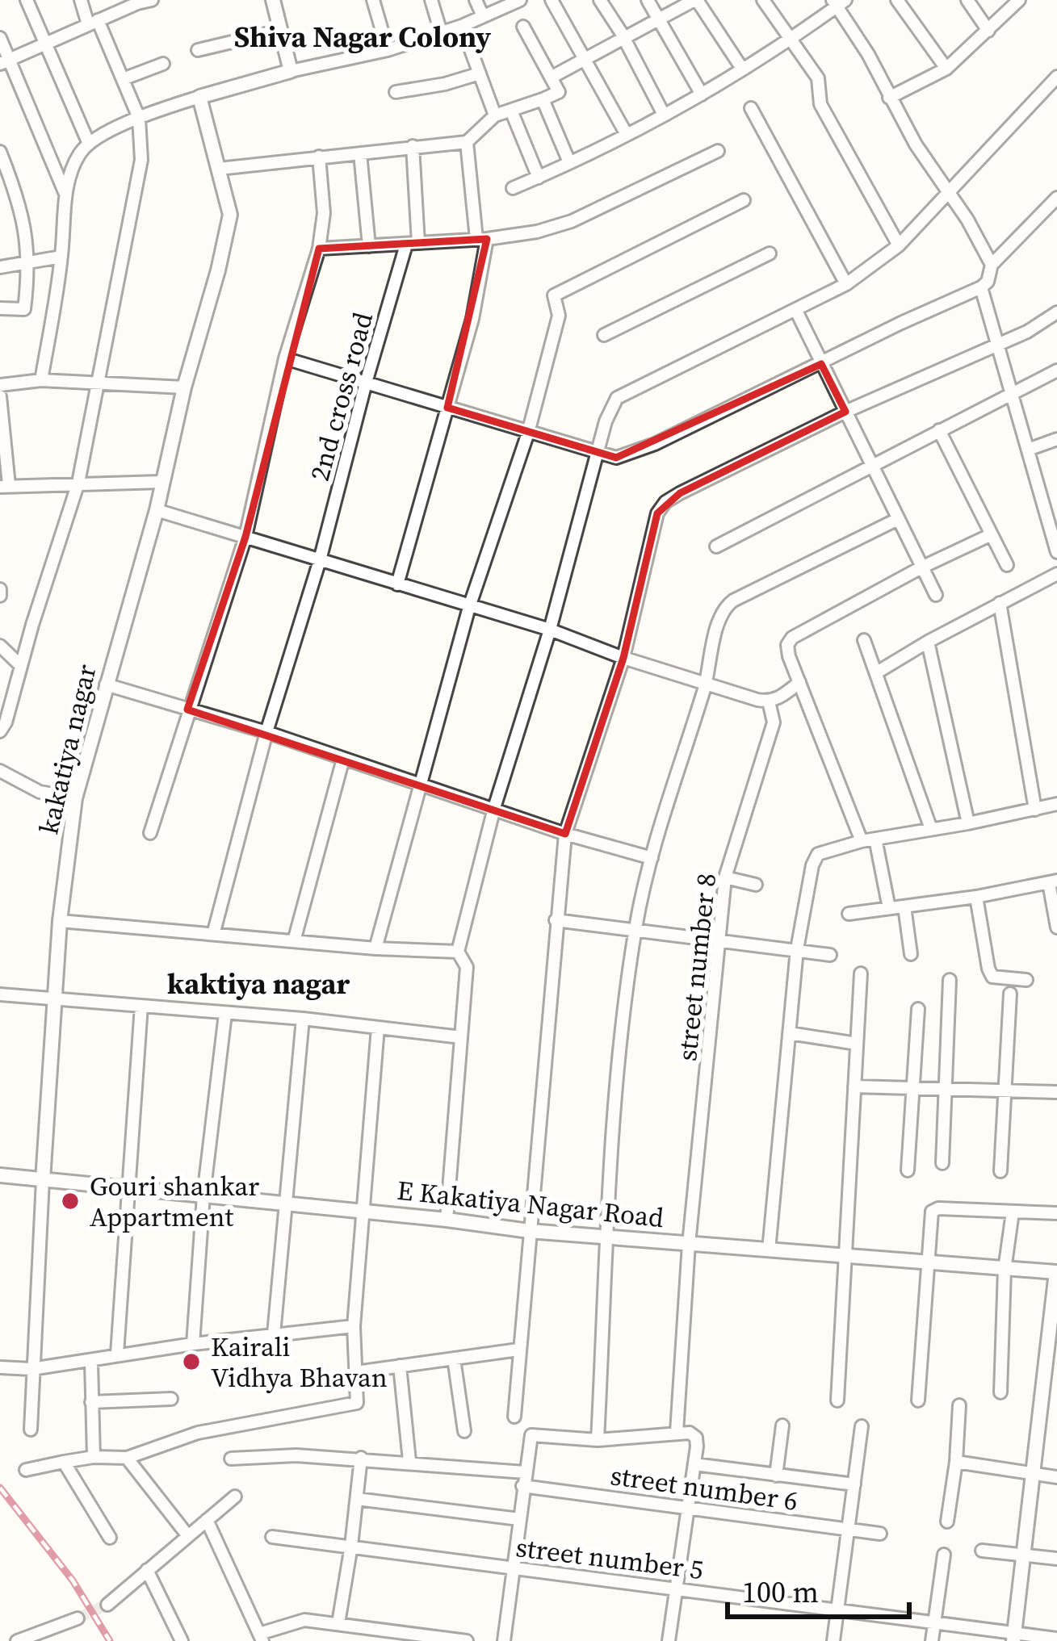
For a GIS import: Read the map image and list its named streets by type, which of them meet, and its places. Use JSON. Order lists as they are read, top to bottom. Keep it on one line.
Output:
{"streets":{"street":["2nd cross road","kakatiya nagar","street number 8","E Kakatiya Nagar Road","street number 6","street number 5"]},"crossings":[["kakatiya nagar","E Kakatiya Nagar Road"],["street number 8","E Kakatiya Nagar Road"]],"districts":["Shiva Nagar Colony","kaktiya nagar"],"places":["Gouri shankar Appartment","Kairali Vidhya Bhavan"],"scale_bar":"100 m"}
